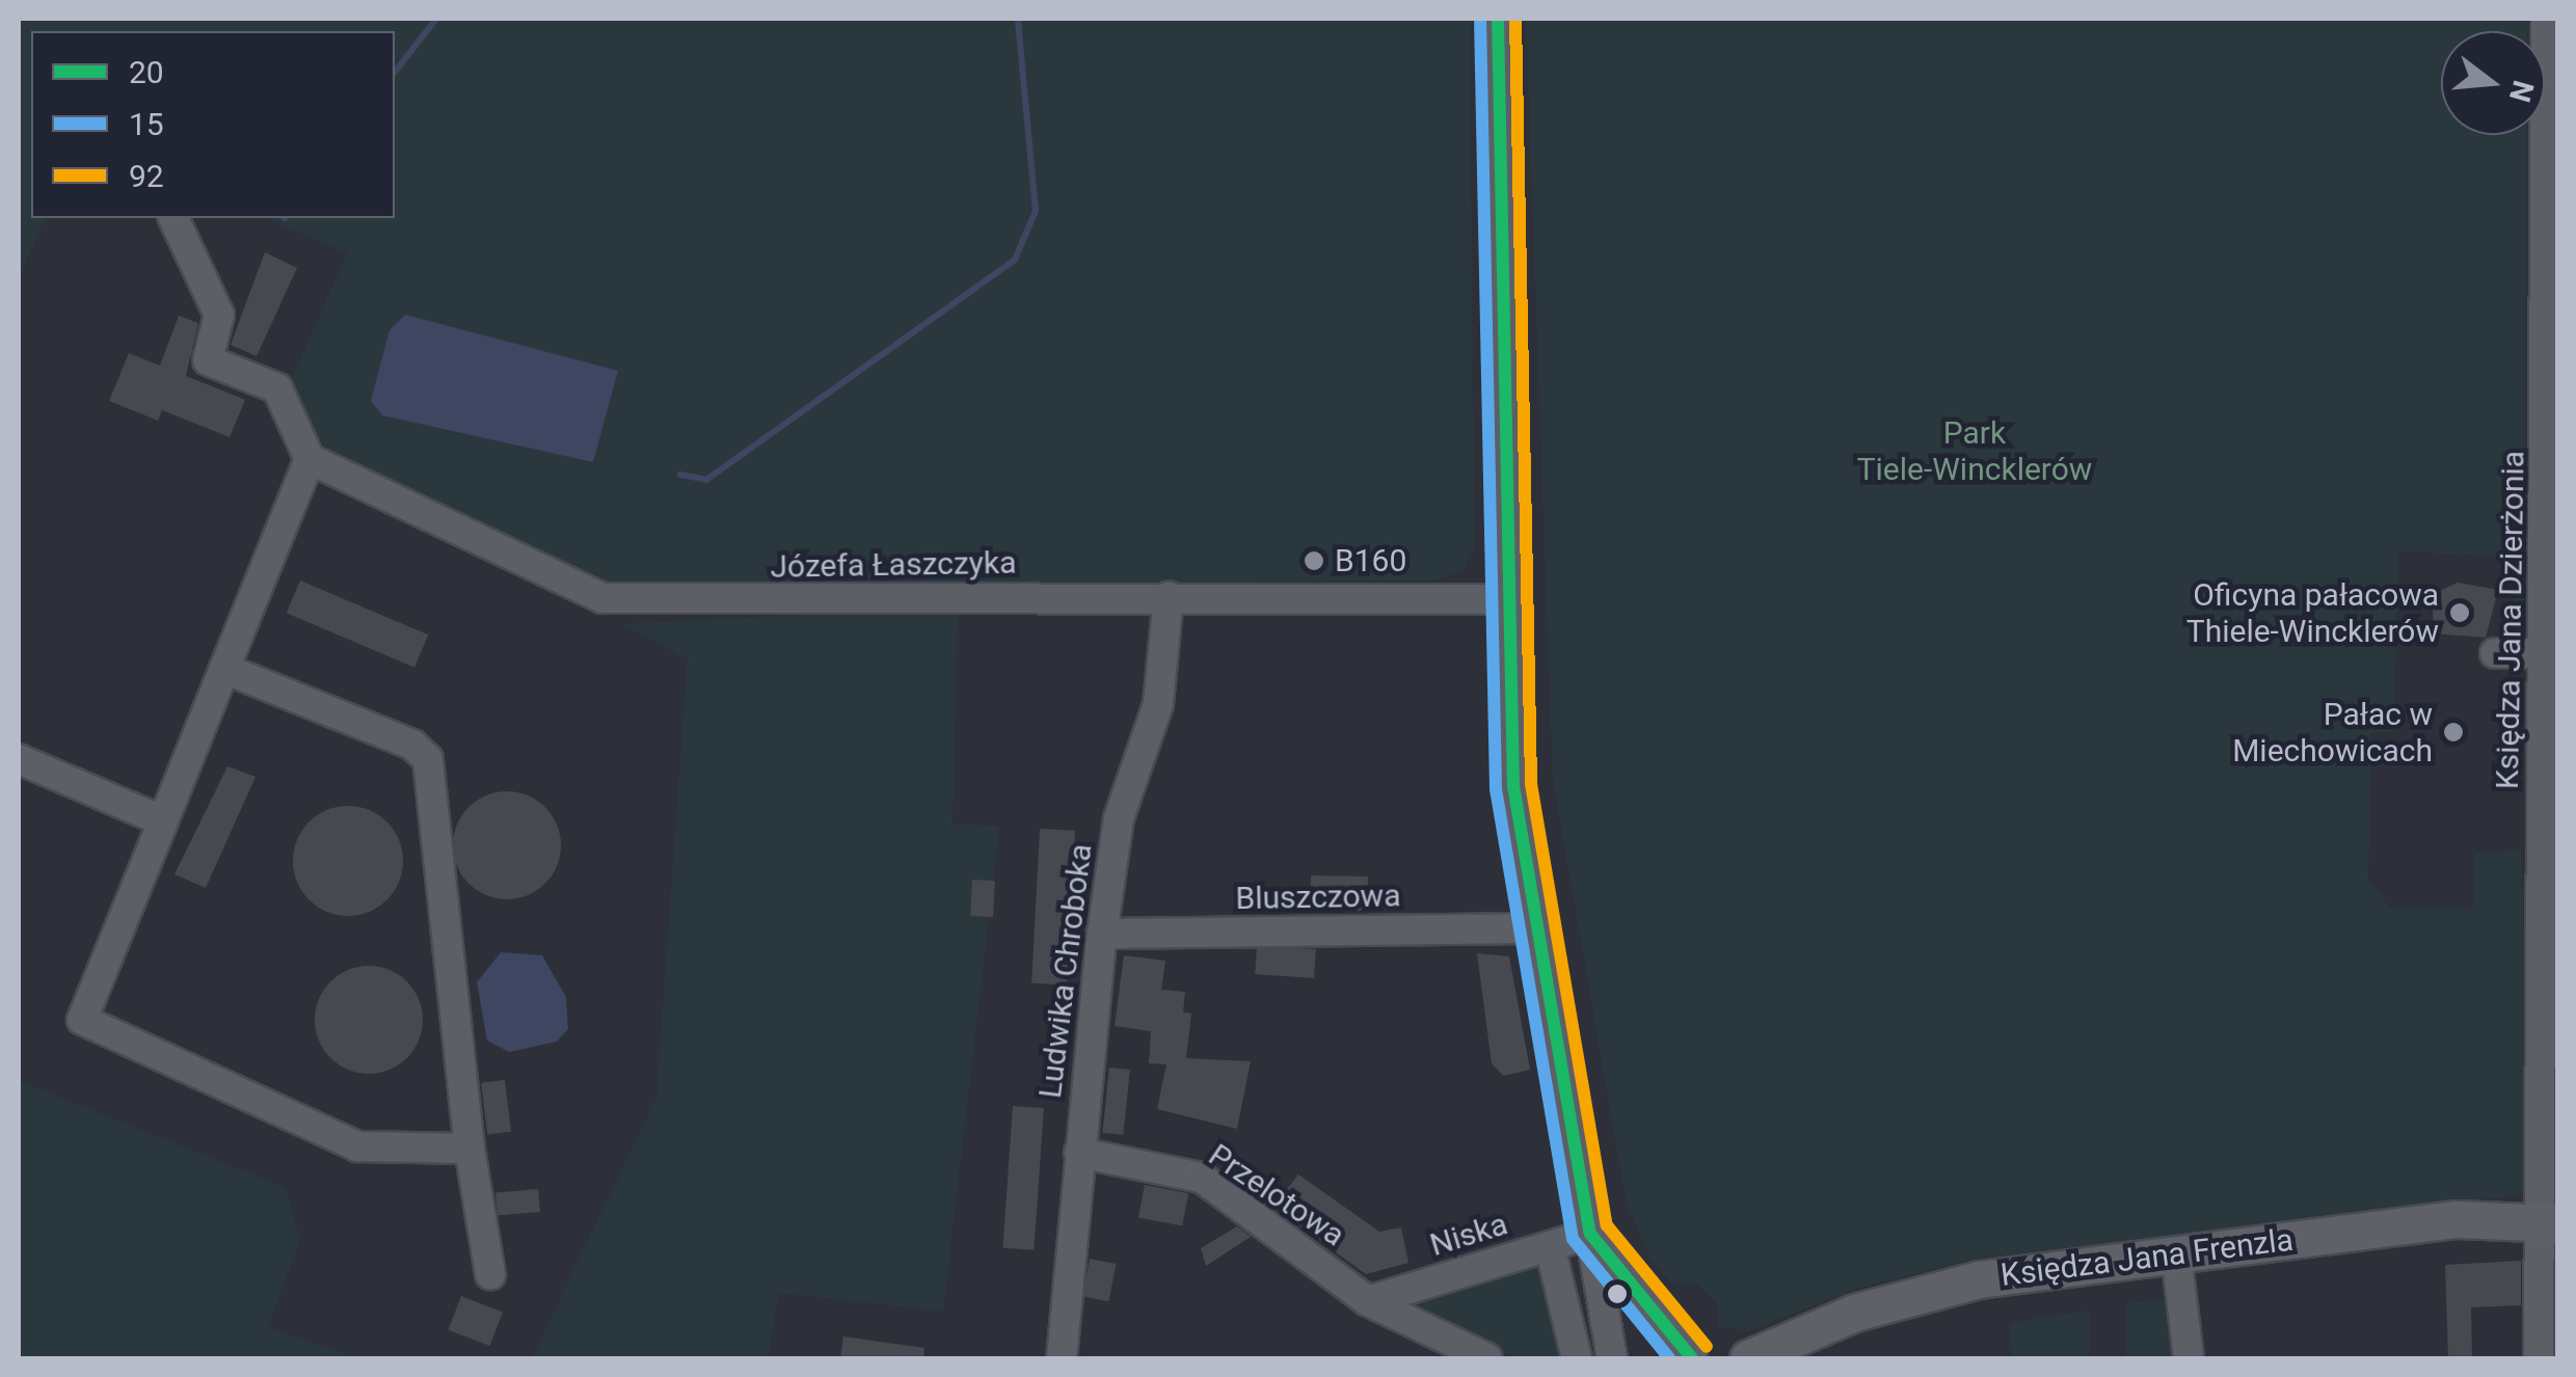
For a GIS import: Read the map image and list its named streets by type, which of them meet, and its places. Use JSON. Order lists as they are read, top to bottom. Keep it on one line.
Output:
{"streets":{"main road":["Księdza Jana Frenzla"],"street":["Józefa Łaszczyka","Księdza Jana Dzierżonia","Bluszczowa","Ludwika Chroboka","Przelotowa","Niska"]},"crossings":[["Józefa Łaszczyka","Ludwika Chroboka"],["Księdza Jana Dzierżonia","Księdza Jana Frenzla"],["Bluszczowa","Ludwika Chroboka"],["Ludwika Chroboka","Przelotowa"],["Przelotowa","Niska"]],"parks":["Park Tiele-Wincklerów"],"places":["B160","Oficyna pałacowa Thiele-Wincklerów","Pałac w Miechowicach"],"lines":["transit line 20","transit line 15","transit line 92"],"legend":["20","15","92"],"north":"right"}
